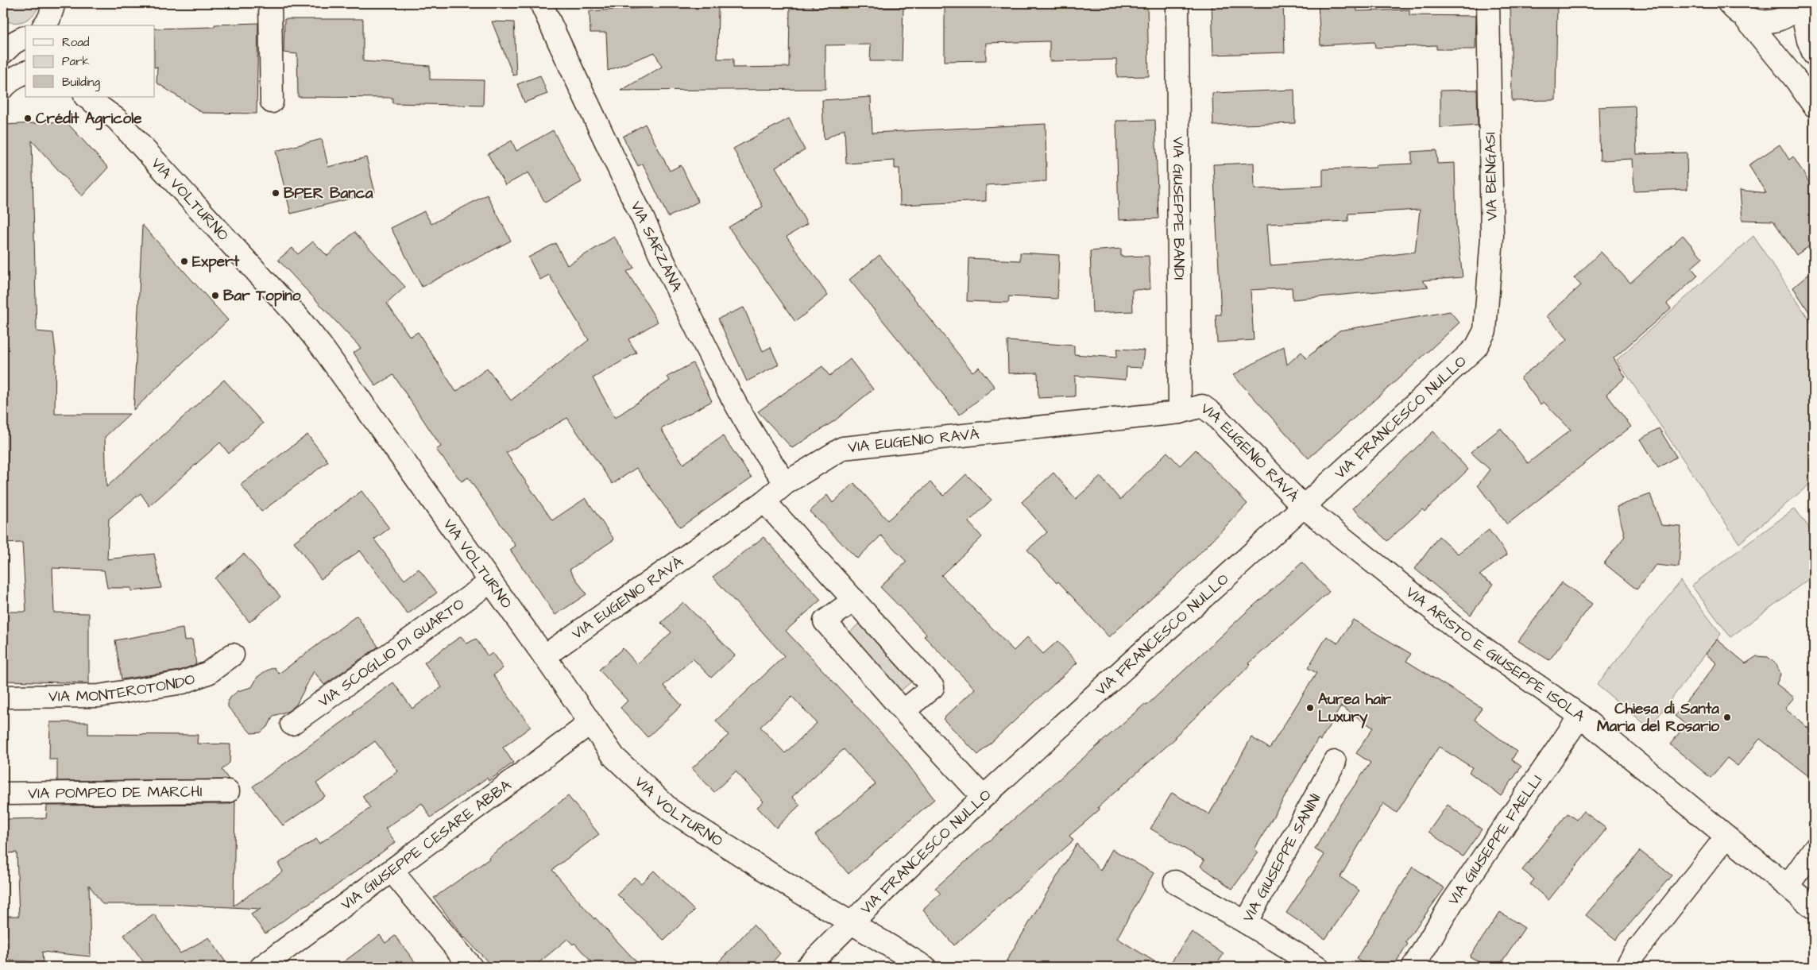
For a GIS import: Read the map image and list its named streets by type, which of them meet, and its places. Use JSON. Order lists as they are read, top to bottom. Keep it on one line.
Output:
{"streets":{"street":["VIA BENGASI","VIA VOLTURNO","VIA GIUSEPPE BANDI","VIA SARZANA","VIA FRANCESCO NULLO","VIA EUGENIO RAVÀ","VIA SCOGLIO DI QUARTO","VIA ARISTO E GIUSEPPE ISOLA","VIA MONTEROTONDO","VIA POMPEO DE MARCHI","VIA GIUSEPPE FAELLI","VIA GIUSEPPE CESARE ABBA","VIA GIUSEPPE SANINI"]},"crossings":[["VIA BENGASI","VIA FRANCESCO NULLO"],["VIA VOLTURNO","VIA FRANCESCO NULLO"],["VIA VOLTURNO","VIA EUGENIO RAVÀ"],["VIA VOLTURNO","VIA SCOGLIO DI QUARTO"],["VIA VOLTURNO","VIA GIUSEPPE CESARE ABBA"],["VIA GIUSEPPE BANDI","VIA EUGENIO RAVÀ"],["VIA SARZANA","VIA EUGENIO RAVÀ"],["VIA FRANCESCO NULLO","VIA EUGENIO RAVÀ"],["VIA FRANCESCO NULLO","VIA ARISTO E GIUSEPPE ISOLA"],["VIA EUGENIO RAVÀ","VIA ARISTO E GIUSEPPE ISOLA"],["VIA ARISTO E GIUSEPPE ISOLA","VIA GIUSEPPE FAELLI"]],"places":["Crédit Agricole","BPER Banca","Expert","Bar Topino","Aurea hair Luxury","Chiesa di Santa Maria del Rosario"],"legend":["Road","Park","Building"]}
